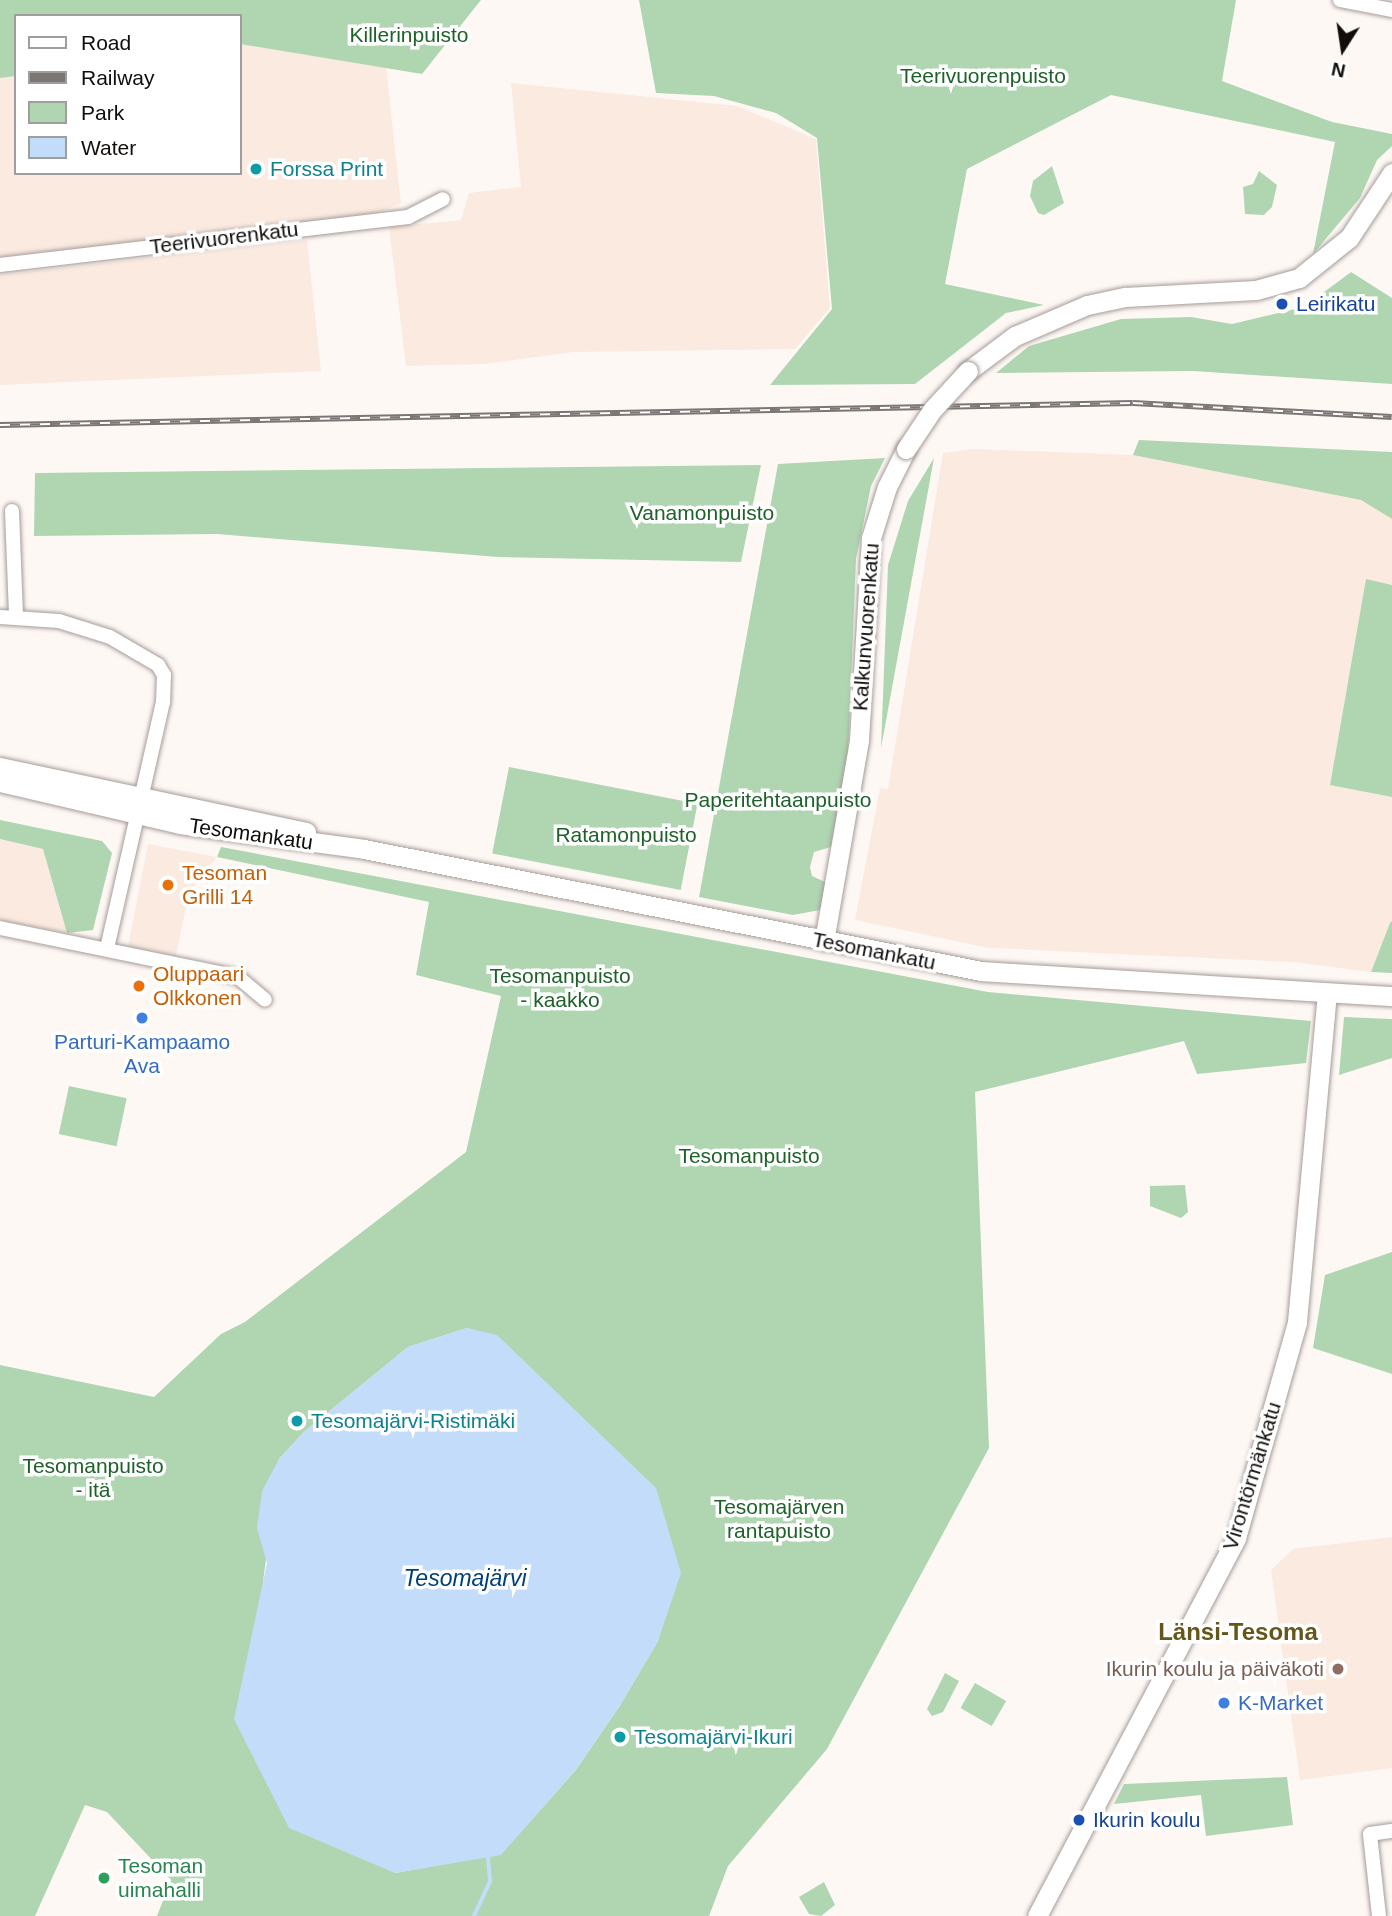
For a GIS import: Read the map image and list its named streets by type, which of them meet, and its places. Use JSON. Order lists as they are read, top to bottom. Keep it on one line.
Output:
{"streets":{"street":["Teerivuorenkatu","Kalkunvuorenkatu","Tesomankatu","Virontörmänkatu"]},"crossings":[["Kalkunvuorenkatu","Tesomankatu"],["Tesomankatu","Virontörmänkatu"]],"districts":["Länsi-Tesoma"],"water":["Tesomajärvi"],"parks":["Killerinpuisto","Teerivuorenpuisto","Vanamonpuisto","Paperitehtaanpuisto","Ratamonpuisto","Tesomanpuisto - kaakko","Tesomanpuisto","Tesomanpuisto - itä","Tesomajärven rantapuisto"],"places":["Forssa Print","Leirikatu","Tesoman Grilli 14","Oluppaari Olkkonen","Parturi-Kampaamo Ava","Tesomajärvi-Ristimäki","Ikurin koulu ja päiväkoti","K-Market","Tesomajärvi-Ikuri","Ikurin koulu","Tesoman uimahalli"],"legend":["Road","Railway","Park","Water"],"north":"bottom"}
